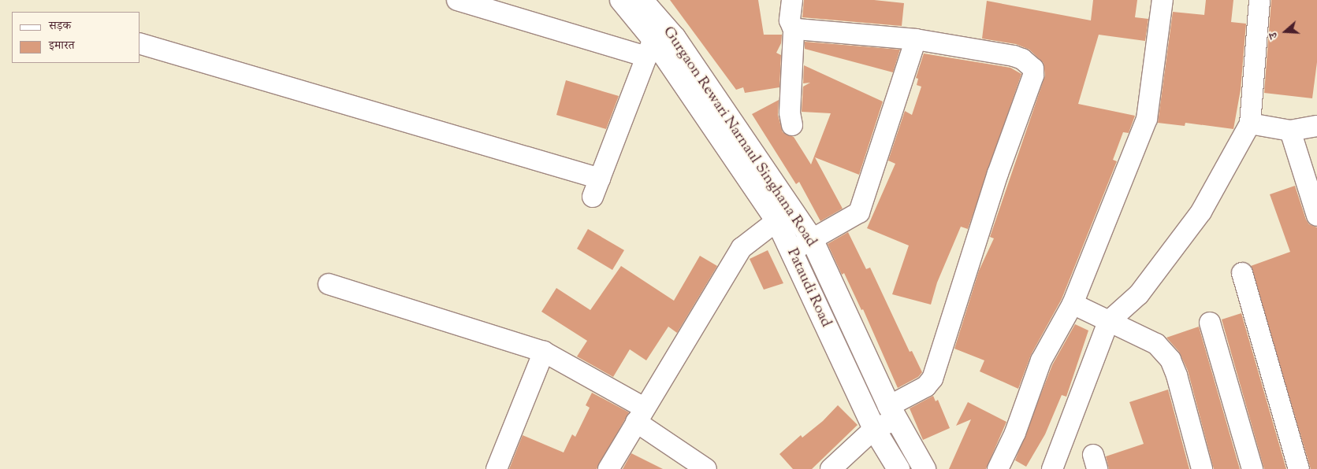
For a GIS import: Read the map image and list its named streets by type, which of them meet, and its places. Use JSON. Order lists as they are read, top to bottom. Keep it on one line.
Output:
{"streets":{"main road":["Gurgaon Rewari Narnaul Singhana Road","Pataudi Road"]},"crossings":[["Gurgaon Rewari Narnaul Singhana Road","Pataudi Road"]],"legend":["सड़क","इमारत"],"north":"left"}
